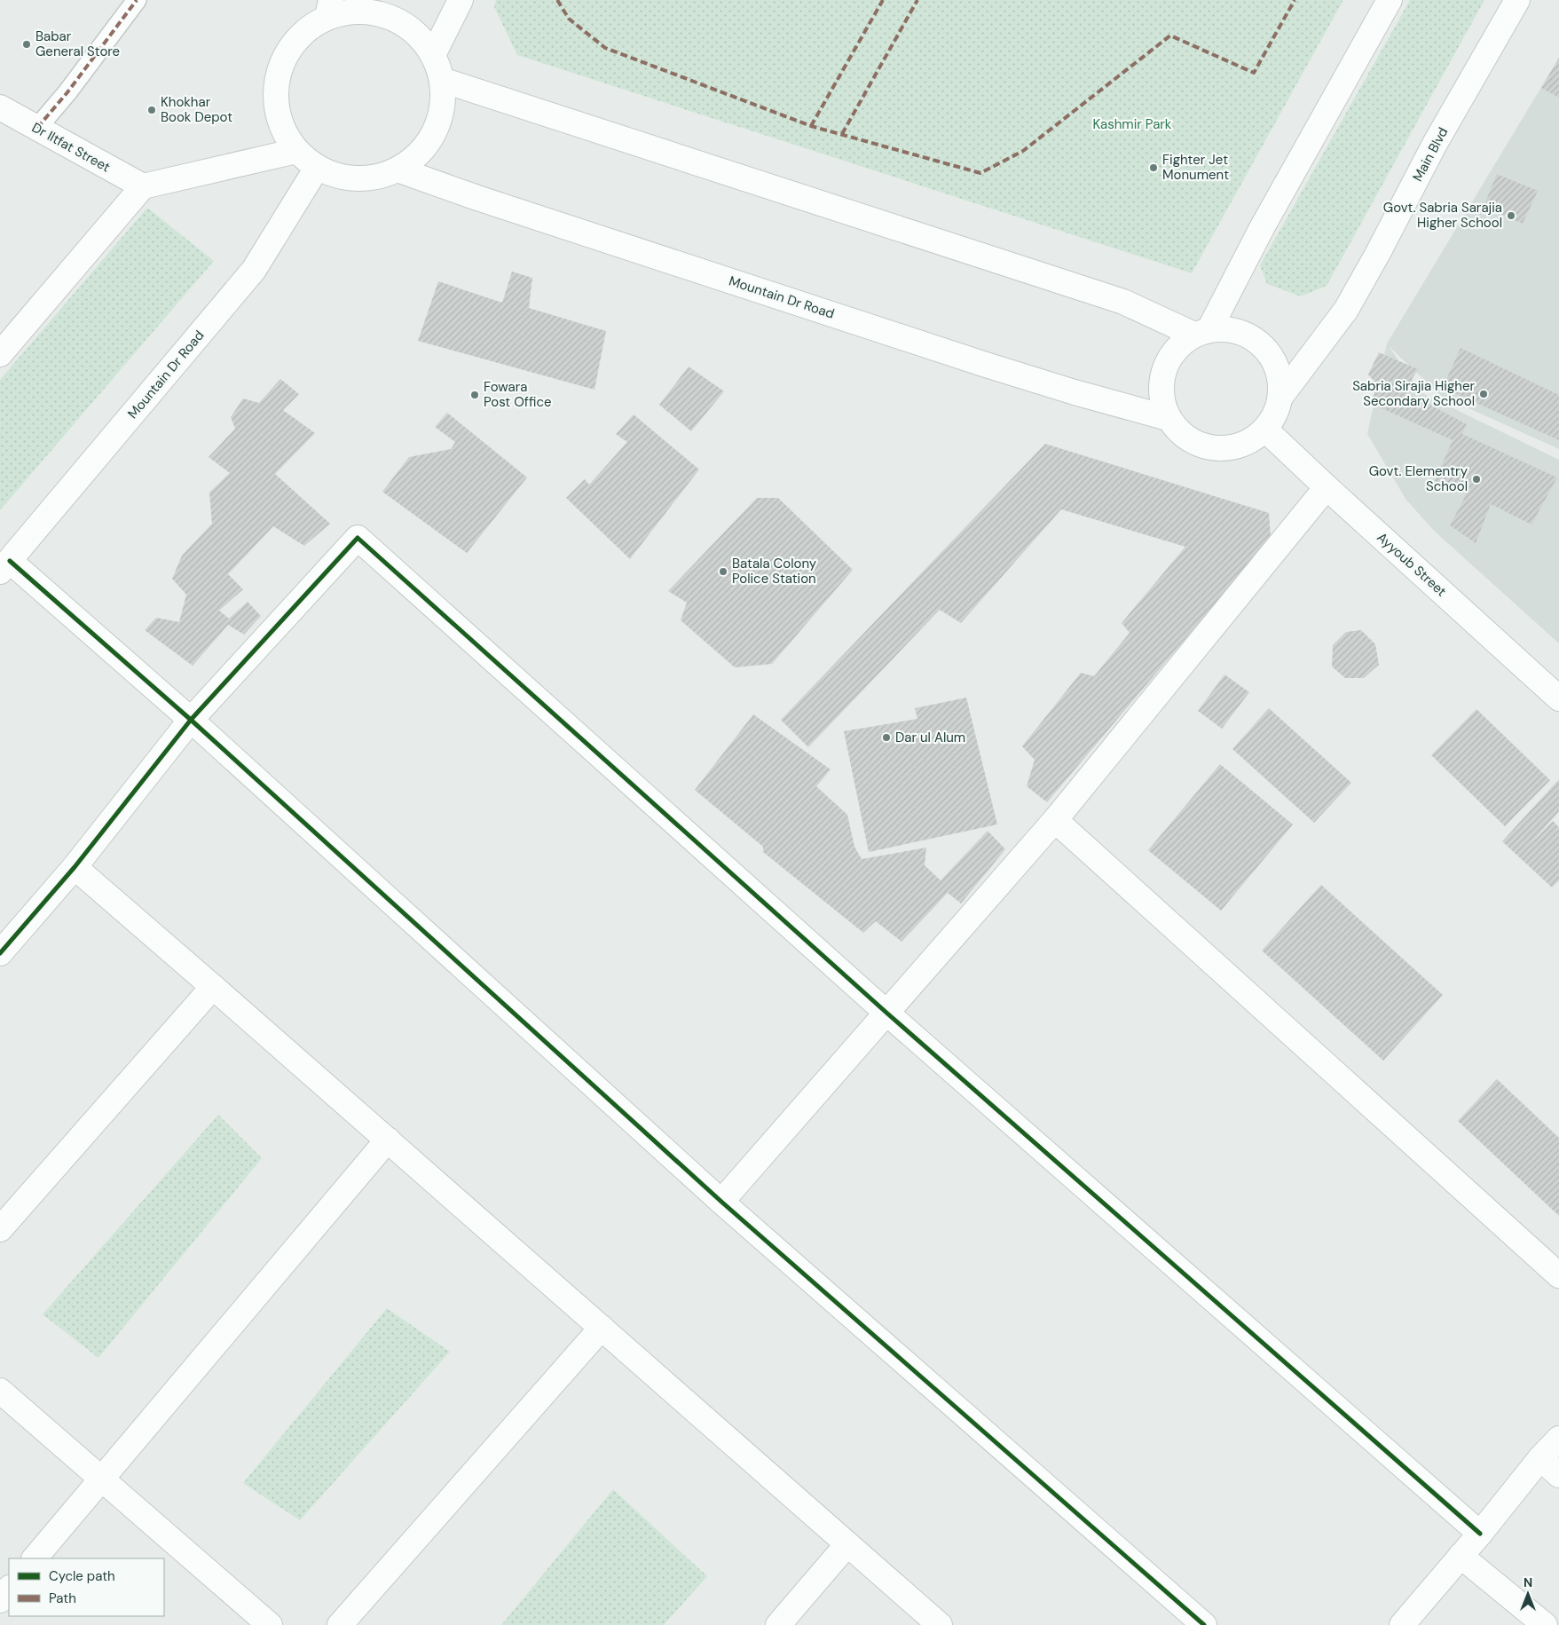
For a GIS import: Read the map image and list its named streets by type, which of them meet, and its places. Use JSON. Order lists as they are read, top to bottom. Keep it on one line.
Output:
{"streets":{"street":["Dr Iltfat Street","Main Blvd","Mountain Dr Road","Ayyoub Street"]},"crossings":[["Main Blvd","Mountain Dr Road"],["Main Blvd","Ayyoub Street"],["Mountain Dr Road","Ayyoub Street"]],"parks":["Kashmir Park"],"places":["Babar General Store","Khokhar Book Depot","Fighter Jet Monument","Govt. Sabria Sarajia Higher School","Sabria Sirajia Higher Secondary School","Fowara Post Office","Govt. Elementry School","Batala Colony Police Station","Dar ul Alum"],"legend":["Cycle path","Path"],"north":"top"}
